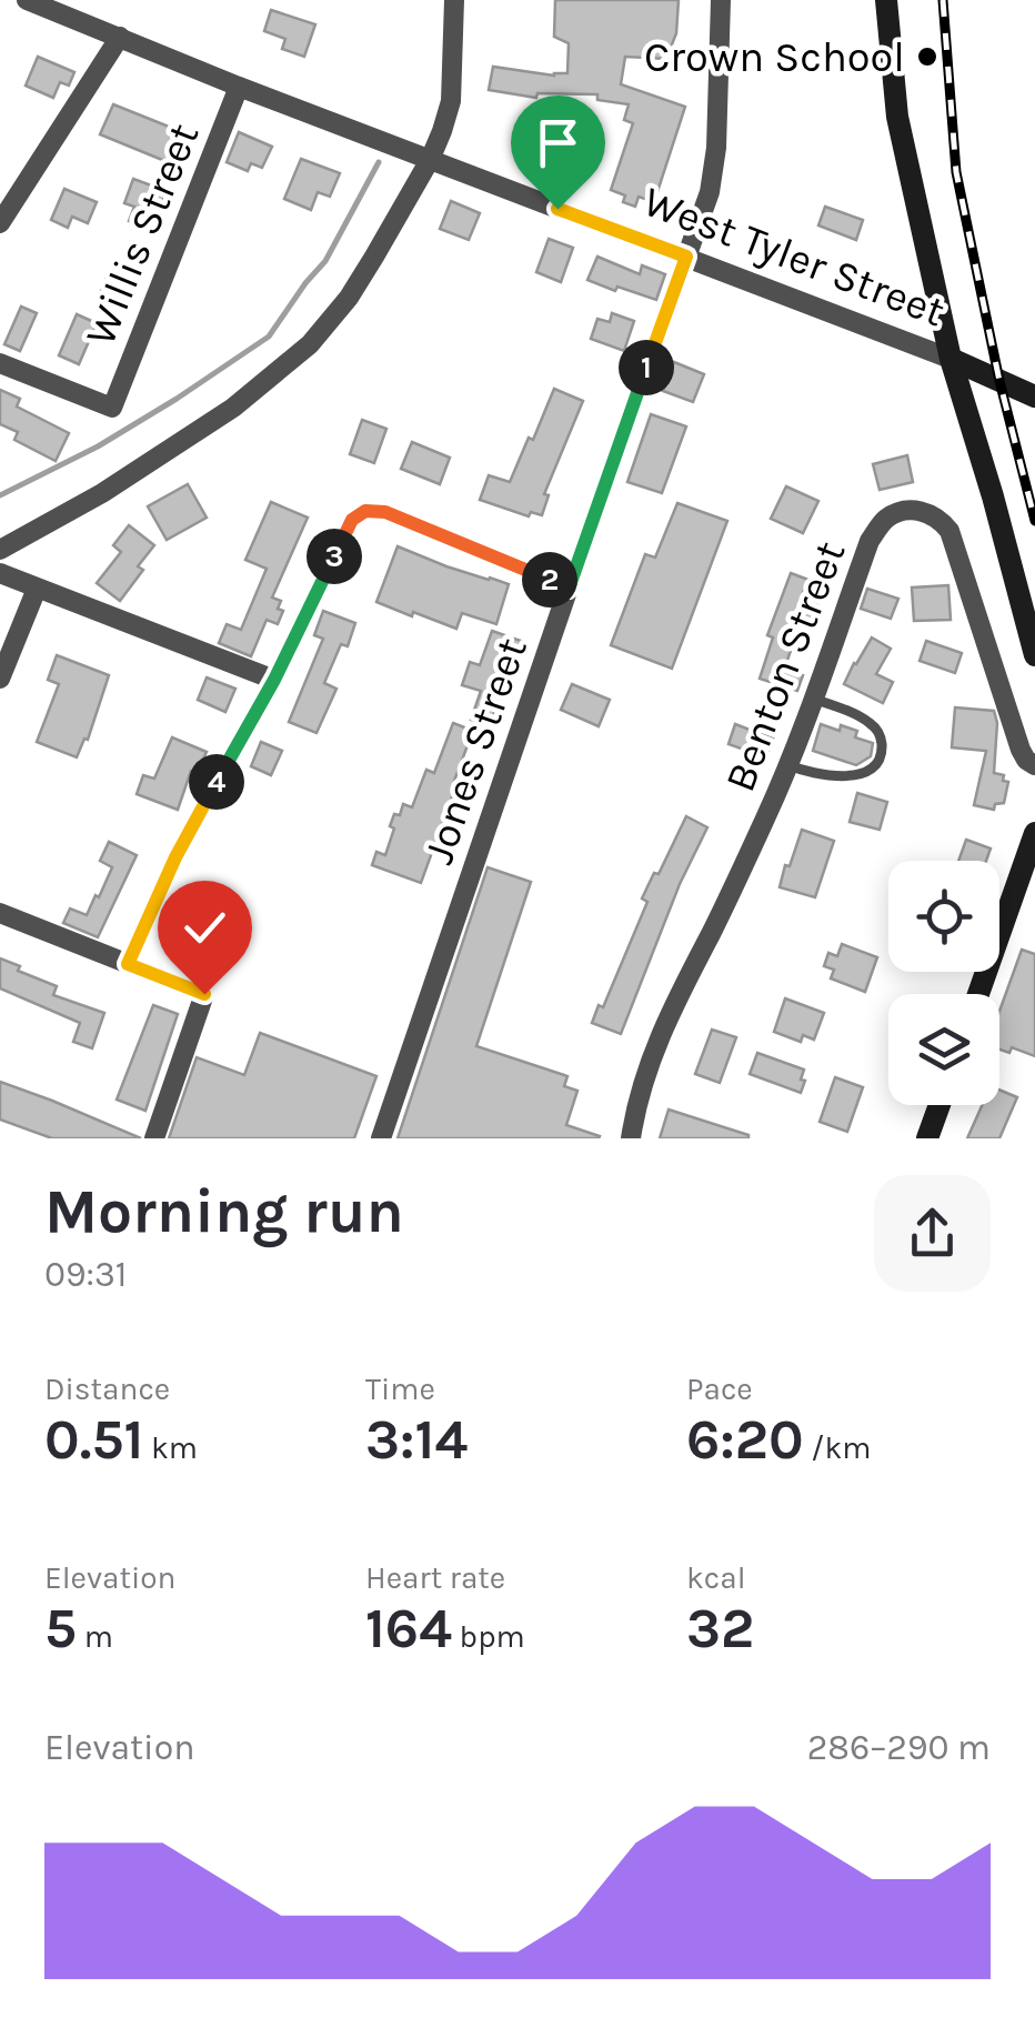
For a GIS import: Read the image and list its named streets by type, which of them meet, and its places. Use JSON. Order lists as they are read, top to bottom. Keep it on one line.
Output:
{"streets":{"main road":["West Tyler Street"],"street":["Willis Street","Benton Street","Jones Street"]},"crossings":[["Willis Street","West Tyler Street"],["West Tyler Street","Jones Street"]],"places":["Crown School"],"page":{"pins":["1","3","2","4"],"heading":["Morning run","09:31"],"stats":[["Distance","0.51 km"],["Time","3:14"],["Pace","6:20 /km"],["Elevation","5 m"],["Heart rate","164 bpm"],["kcal","32"]],"chart":["Elevation","286–290 m"]}}
